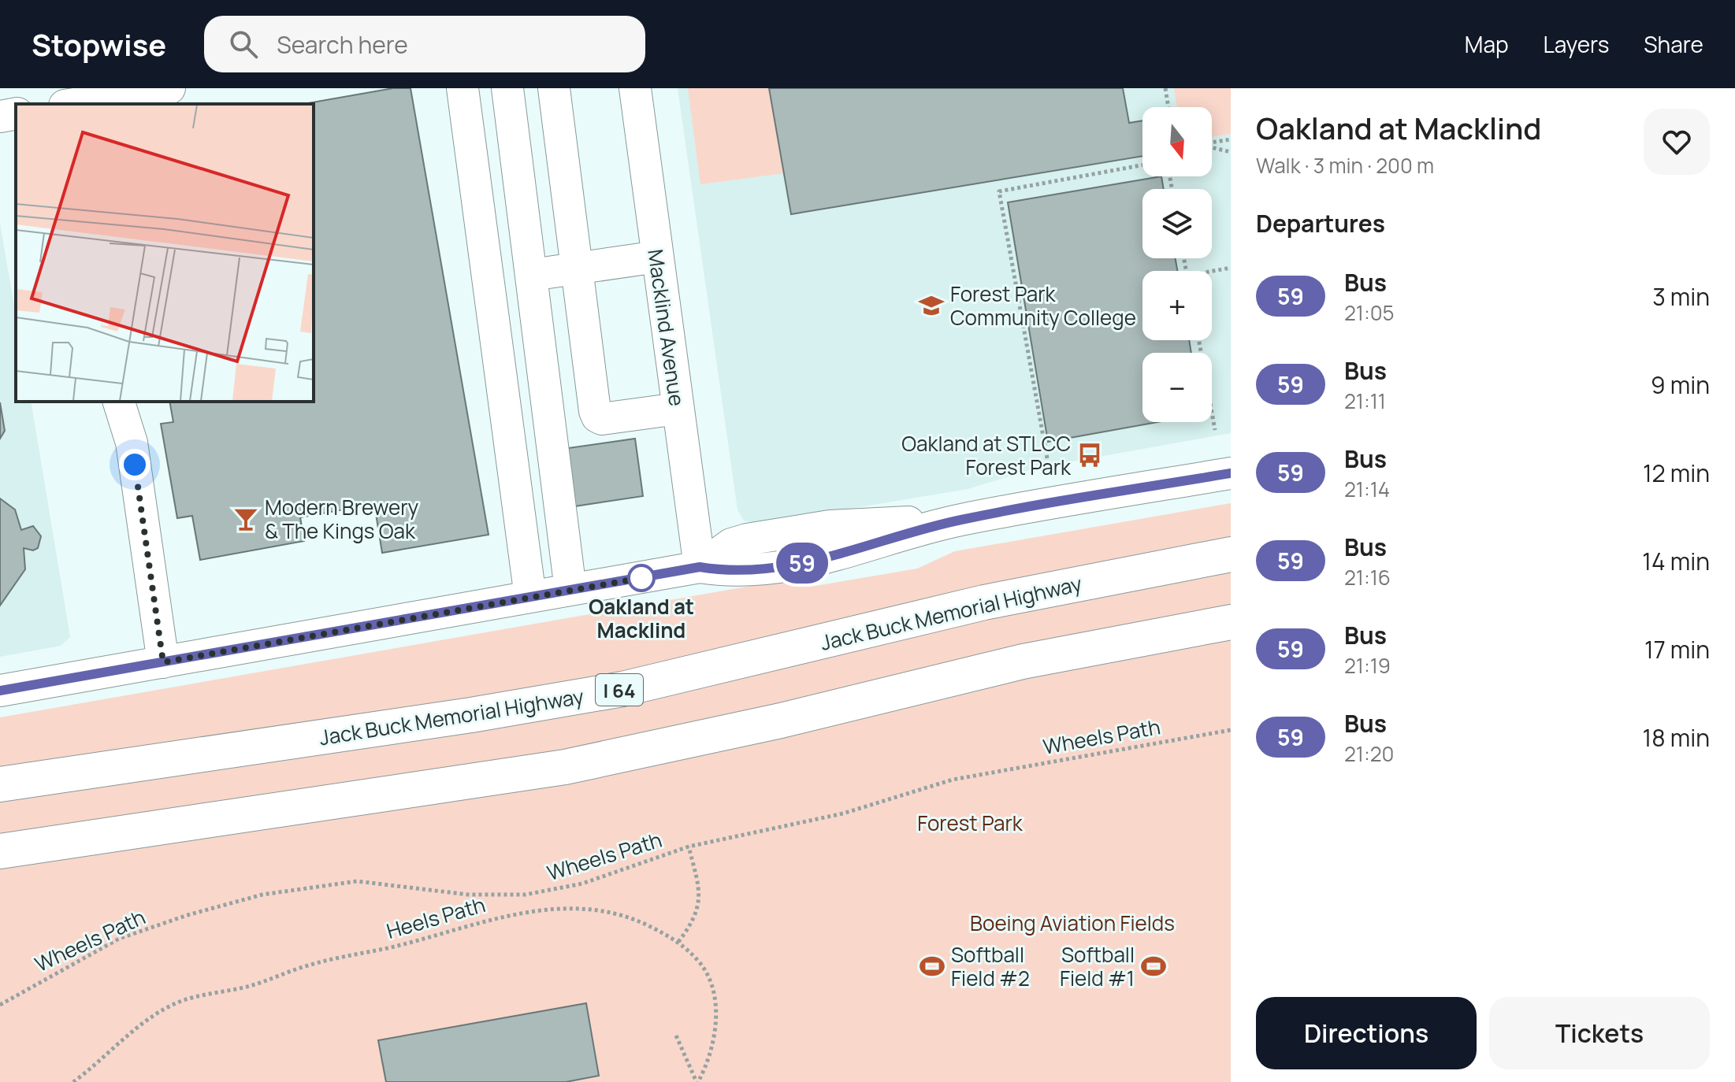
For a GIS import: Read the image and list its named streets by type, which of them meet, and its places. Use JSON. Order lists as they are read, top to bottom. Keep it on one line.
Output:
{"streets":{"highway":["Jack Buck Memorial Highway","I 64"],"street":["Macklind Avenue"],"path":["Wheels Path","Heels Path"]},"parks":["Forest Park","Boeing Aviation Fields"],"places":{"school or university":["Forest Park Community College"],"bus stop":["Oakland at STLCC Forest Park"],"bar":["Modern Brewery & The Kings Oak"],"other":["Oakland at Macklind"],"sports":["Softball Field #2","Softball Field #1"]},"lines":["bus line 59"],"north":"bottom","page":{"header":"Stopwise","search":"Search here","nav":["Map","Layers","Share"],"on_map":"59","heading":[["Oakland at Macklind","Walk · 3 min · 200 m"],"Departures"],"map_buttons":["+","−"],"list":[{"mark":"59","name":"Bus","note":"21:05","value":"3 min"},{"mark":"59","name":"Bus","note":"21:11","value":"9 min"},{"mark":"59","name":"Bus","note":"21:14","value":"12 min"},{"mark":"59","name":"Bus","note":"21:16","value":"14 min"},{"mark":"59","name":"Bus","note":"21:19","value":"17 min"},{"mark":"59","name":"Bus","note":"21:20","value":"18 min"}],"buttons":["Directions","Tickets"]}}
